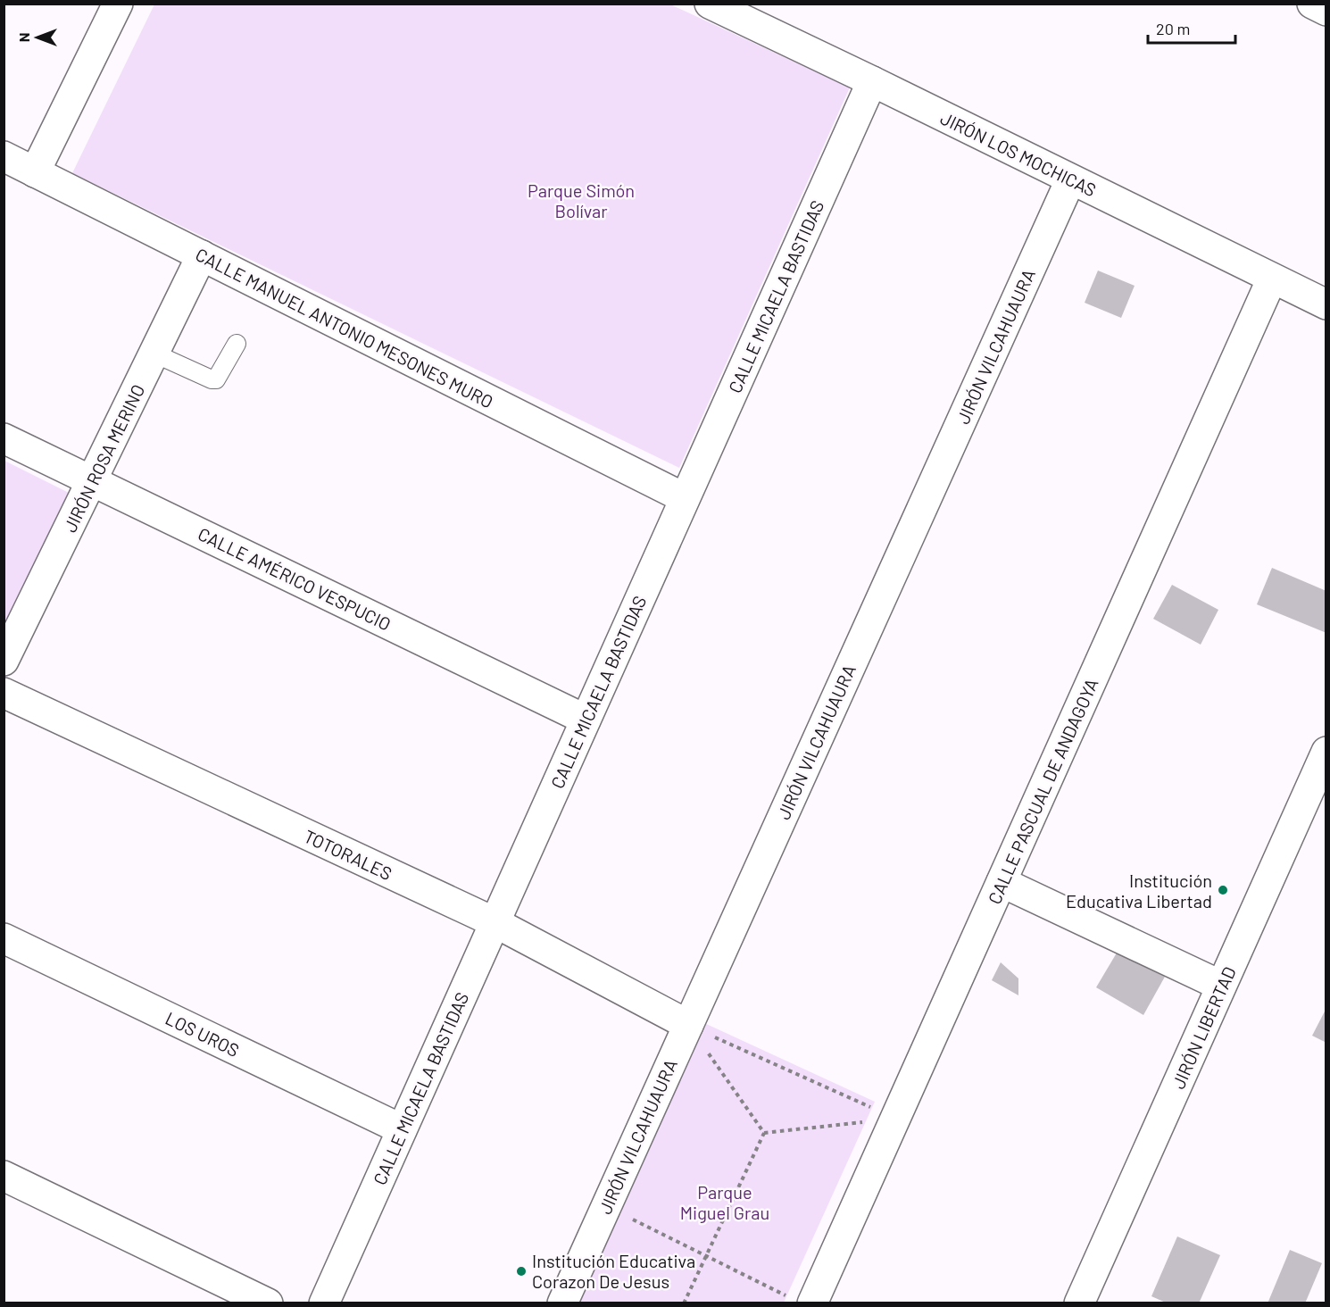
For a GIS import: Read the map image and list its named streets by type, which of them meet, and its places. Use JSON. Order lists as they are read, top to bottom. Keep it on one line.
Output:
{"streets":{"street":["JIRÓN LOS MOCHICAS","CALLE MICAELA BASTIDAS","CALLE MANUEL ANTONIO MESONES MURO","JIRÓN VILCAHUAURA","JIRÓN ROSA MERINO","CALLE AMÉRICO VESPUCIO","CALLE PASCUAL DE ANDAGOYA","TOTORALES","JIRÓN LIBERTAD","LOS UROS"]},"crossings":[["JIRÓN LOS MOCHICAS","CALLE MICAELA BASTIDAS"],["JIRÓN LOS MOCHICAS","JIRÓN VILCAHUAURA"],["JIRÓN LOS MOCHICAS","CALLE PASCUAL DE ANDAGOYA"],["CALLE MICAELA BASTIDAS","CALLE MANUEL ANTONIO MESONES MURO"],["CALLE MICAELA BASTIDAS","CALLE AMÉRICO VESPUCIO"],["CALLE MICAELA BASTIDAS","TOTORALES"],["CALLE MICAELA BASTIDAS","LOS UROS"],["CALLE MANUEL ANTONIO MESONES MURO","JIRÓN ROSA MERINO"],["JIRÓN VILCAHUAURA","TOTORALES"],["JIRÓN ROSA MERINO","CALLE AMÉRICO VESPUCIO"]],"parks":["Parque Simón Bolívar","Parque Miguel Grau"],"places":["Institución Educativa Libertad","Institución Educativa Corazon De Jesus"],"scale_bar":"20 m","north":"left"}
